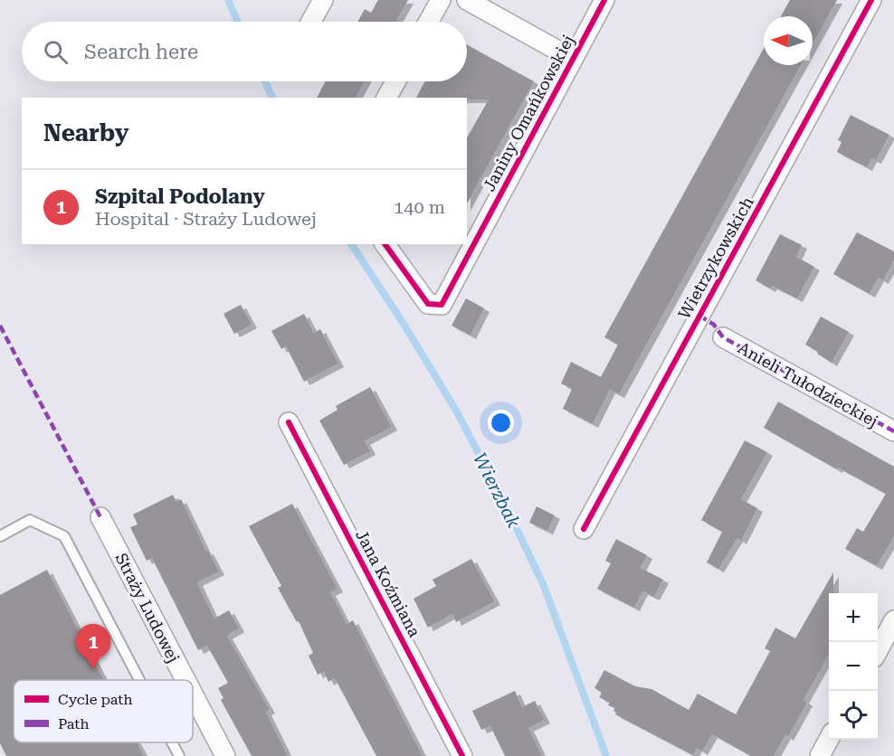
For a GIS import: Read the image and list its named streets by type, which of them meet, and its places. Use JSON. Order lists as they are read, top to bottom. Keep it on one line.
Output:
{"streets":{"street":["Janiny Omańkowskiej","Wietrzykowskich","Anieli Tułodzieckiej","Jana Koźmiana","Straży Ludowej"]},"water":["Wierzbak"],"legend":["Cycle path","Path"],"north":"left","page":{"search":"Search here","heading":"Nearby","list":[{"mark":"1","name":"Szpital Podolany","note":"Hospital · Straży Ludowej","value":"140 m"}],"map_buttons":["+","−"],"pins":"1"}}
